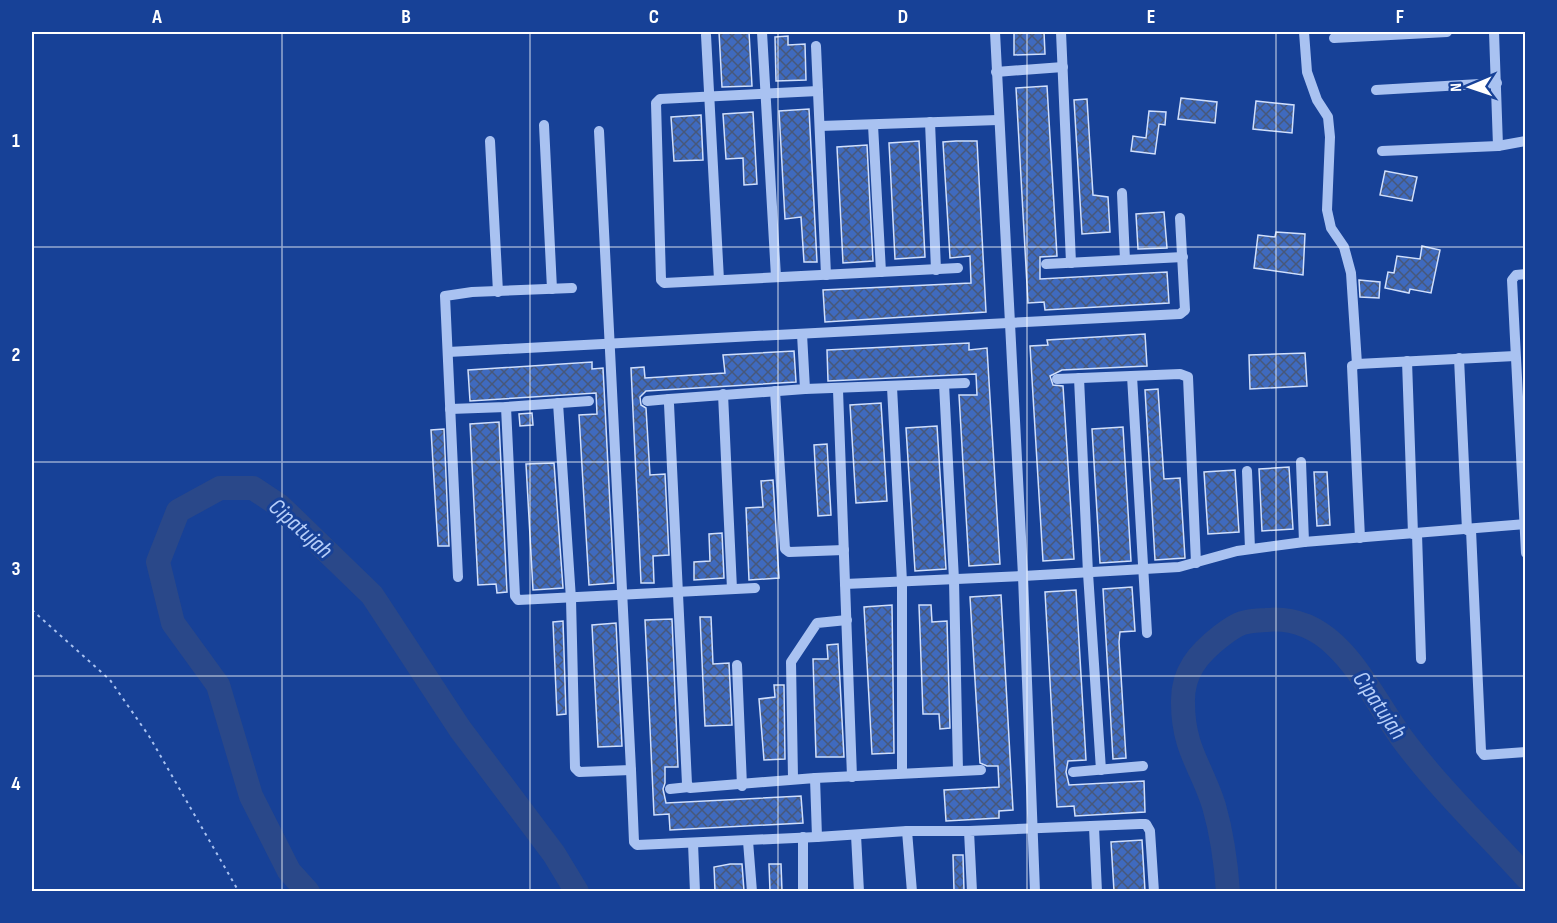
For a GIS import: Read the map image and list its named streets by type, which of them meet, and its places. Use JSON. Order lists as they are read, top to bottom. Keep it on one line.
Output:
{"water":["Cipatujah"],"north":"left","grid":{"columns":["A","B","C","D","E","F"],"rows":["1","2","3","4"]}}
